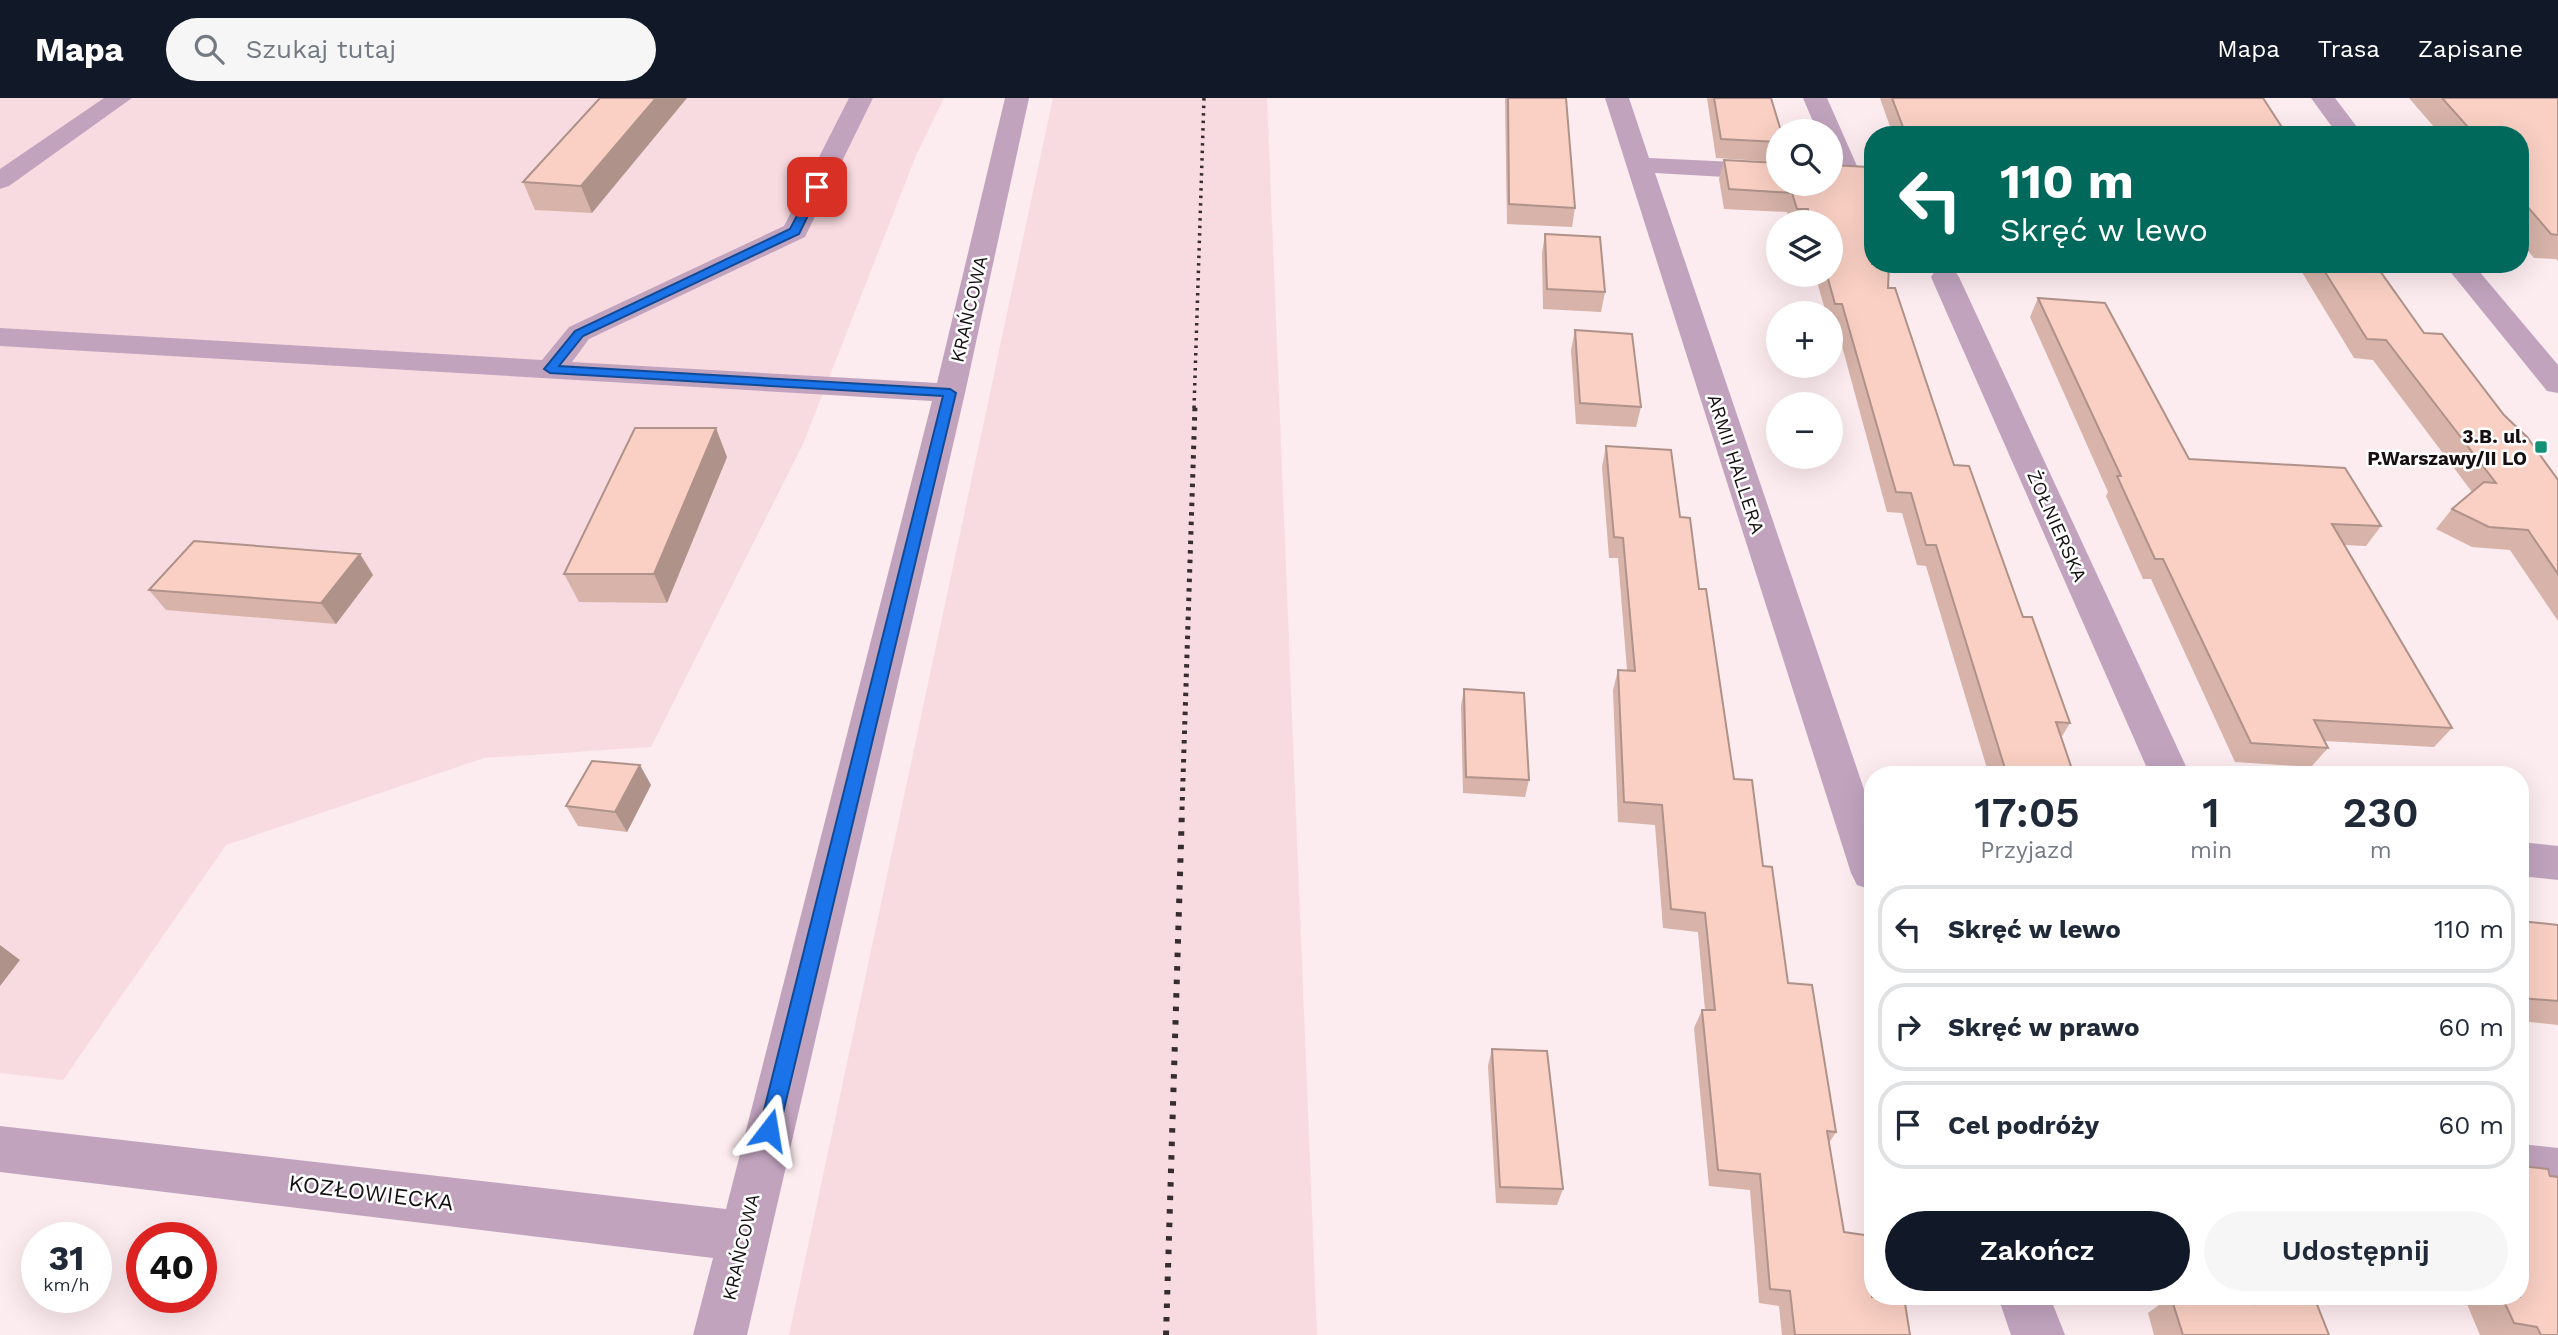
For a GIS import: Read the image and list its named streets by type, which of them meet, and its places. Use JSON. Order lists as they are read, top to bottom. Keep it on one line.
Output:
{"streets":{"street":["KRAŃCOWA","ARMII HALLERA","ŻOŁNIERSKA","KOZŁOWIECKA"]},"crossings":[["KRAŃCOWA","KOZŁOWIECKA"]],"places":{"transit":["3.B. ul. P.Warszawy/II LO"]},"page":{"header":"Mapa","search":"Szukaj tutaj","nav":["Mapa","Trasa","Zapisane"],"map_buttons":["+","−"],"turn":["110 m","Skręć w lewo"],"eta":["17:05","Przyjazd","1","min","230","m"],"list":[{"name":"Skręć w lewo","value":"110 m"},{"name":"Skręć w prawo","value":"60 m"},{"name":"Cel podróży","value":"60 m"}],"buttons":["Zakończ","Udostępnij"],"speed":"31 km/h","limit":"40"}}
